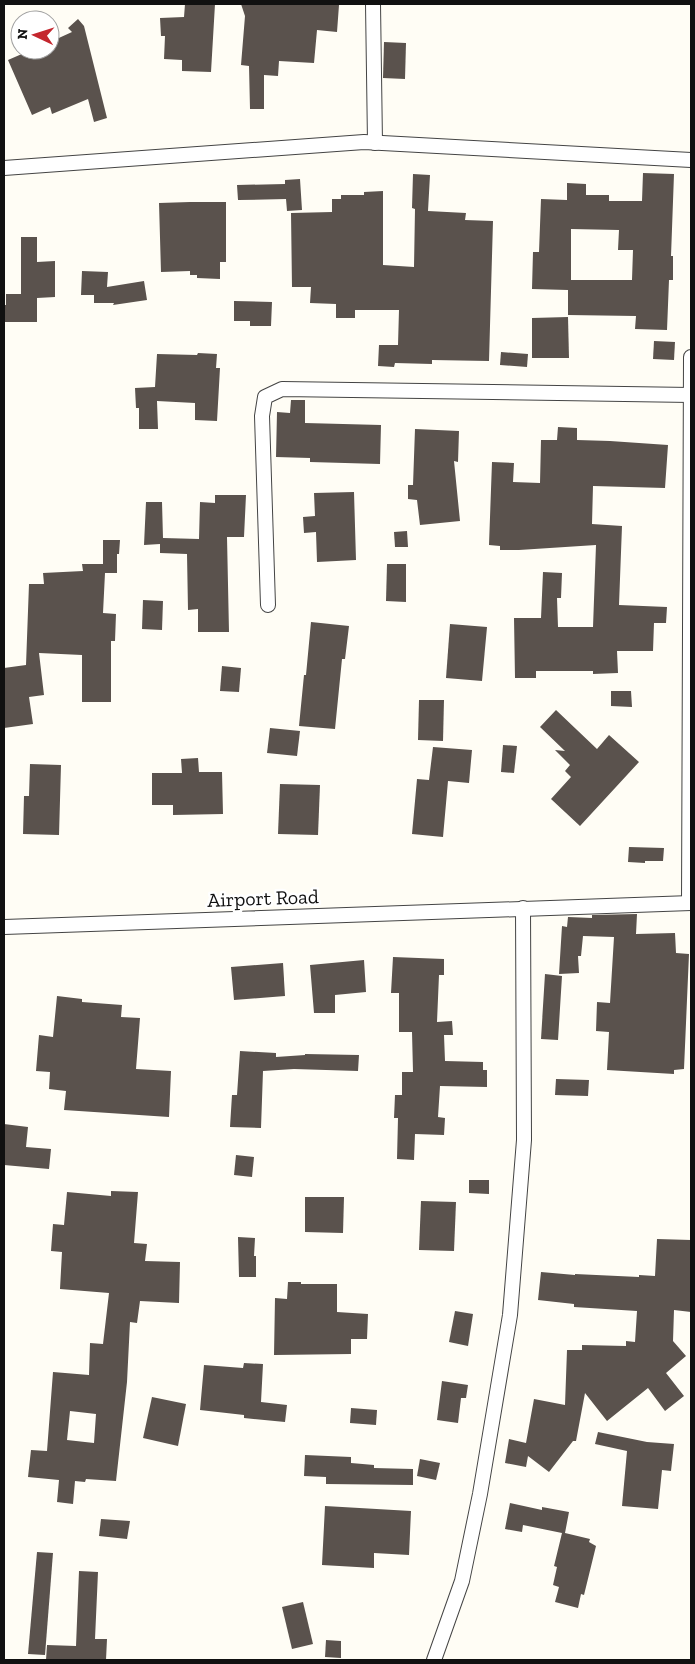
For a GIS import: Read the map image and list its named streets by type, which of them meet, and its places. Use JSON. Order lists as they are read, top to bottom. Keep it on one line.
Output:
{"streets":{"street":["Airport Road"]},"north":"left"}
